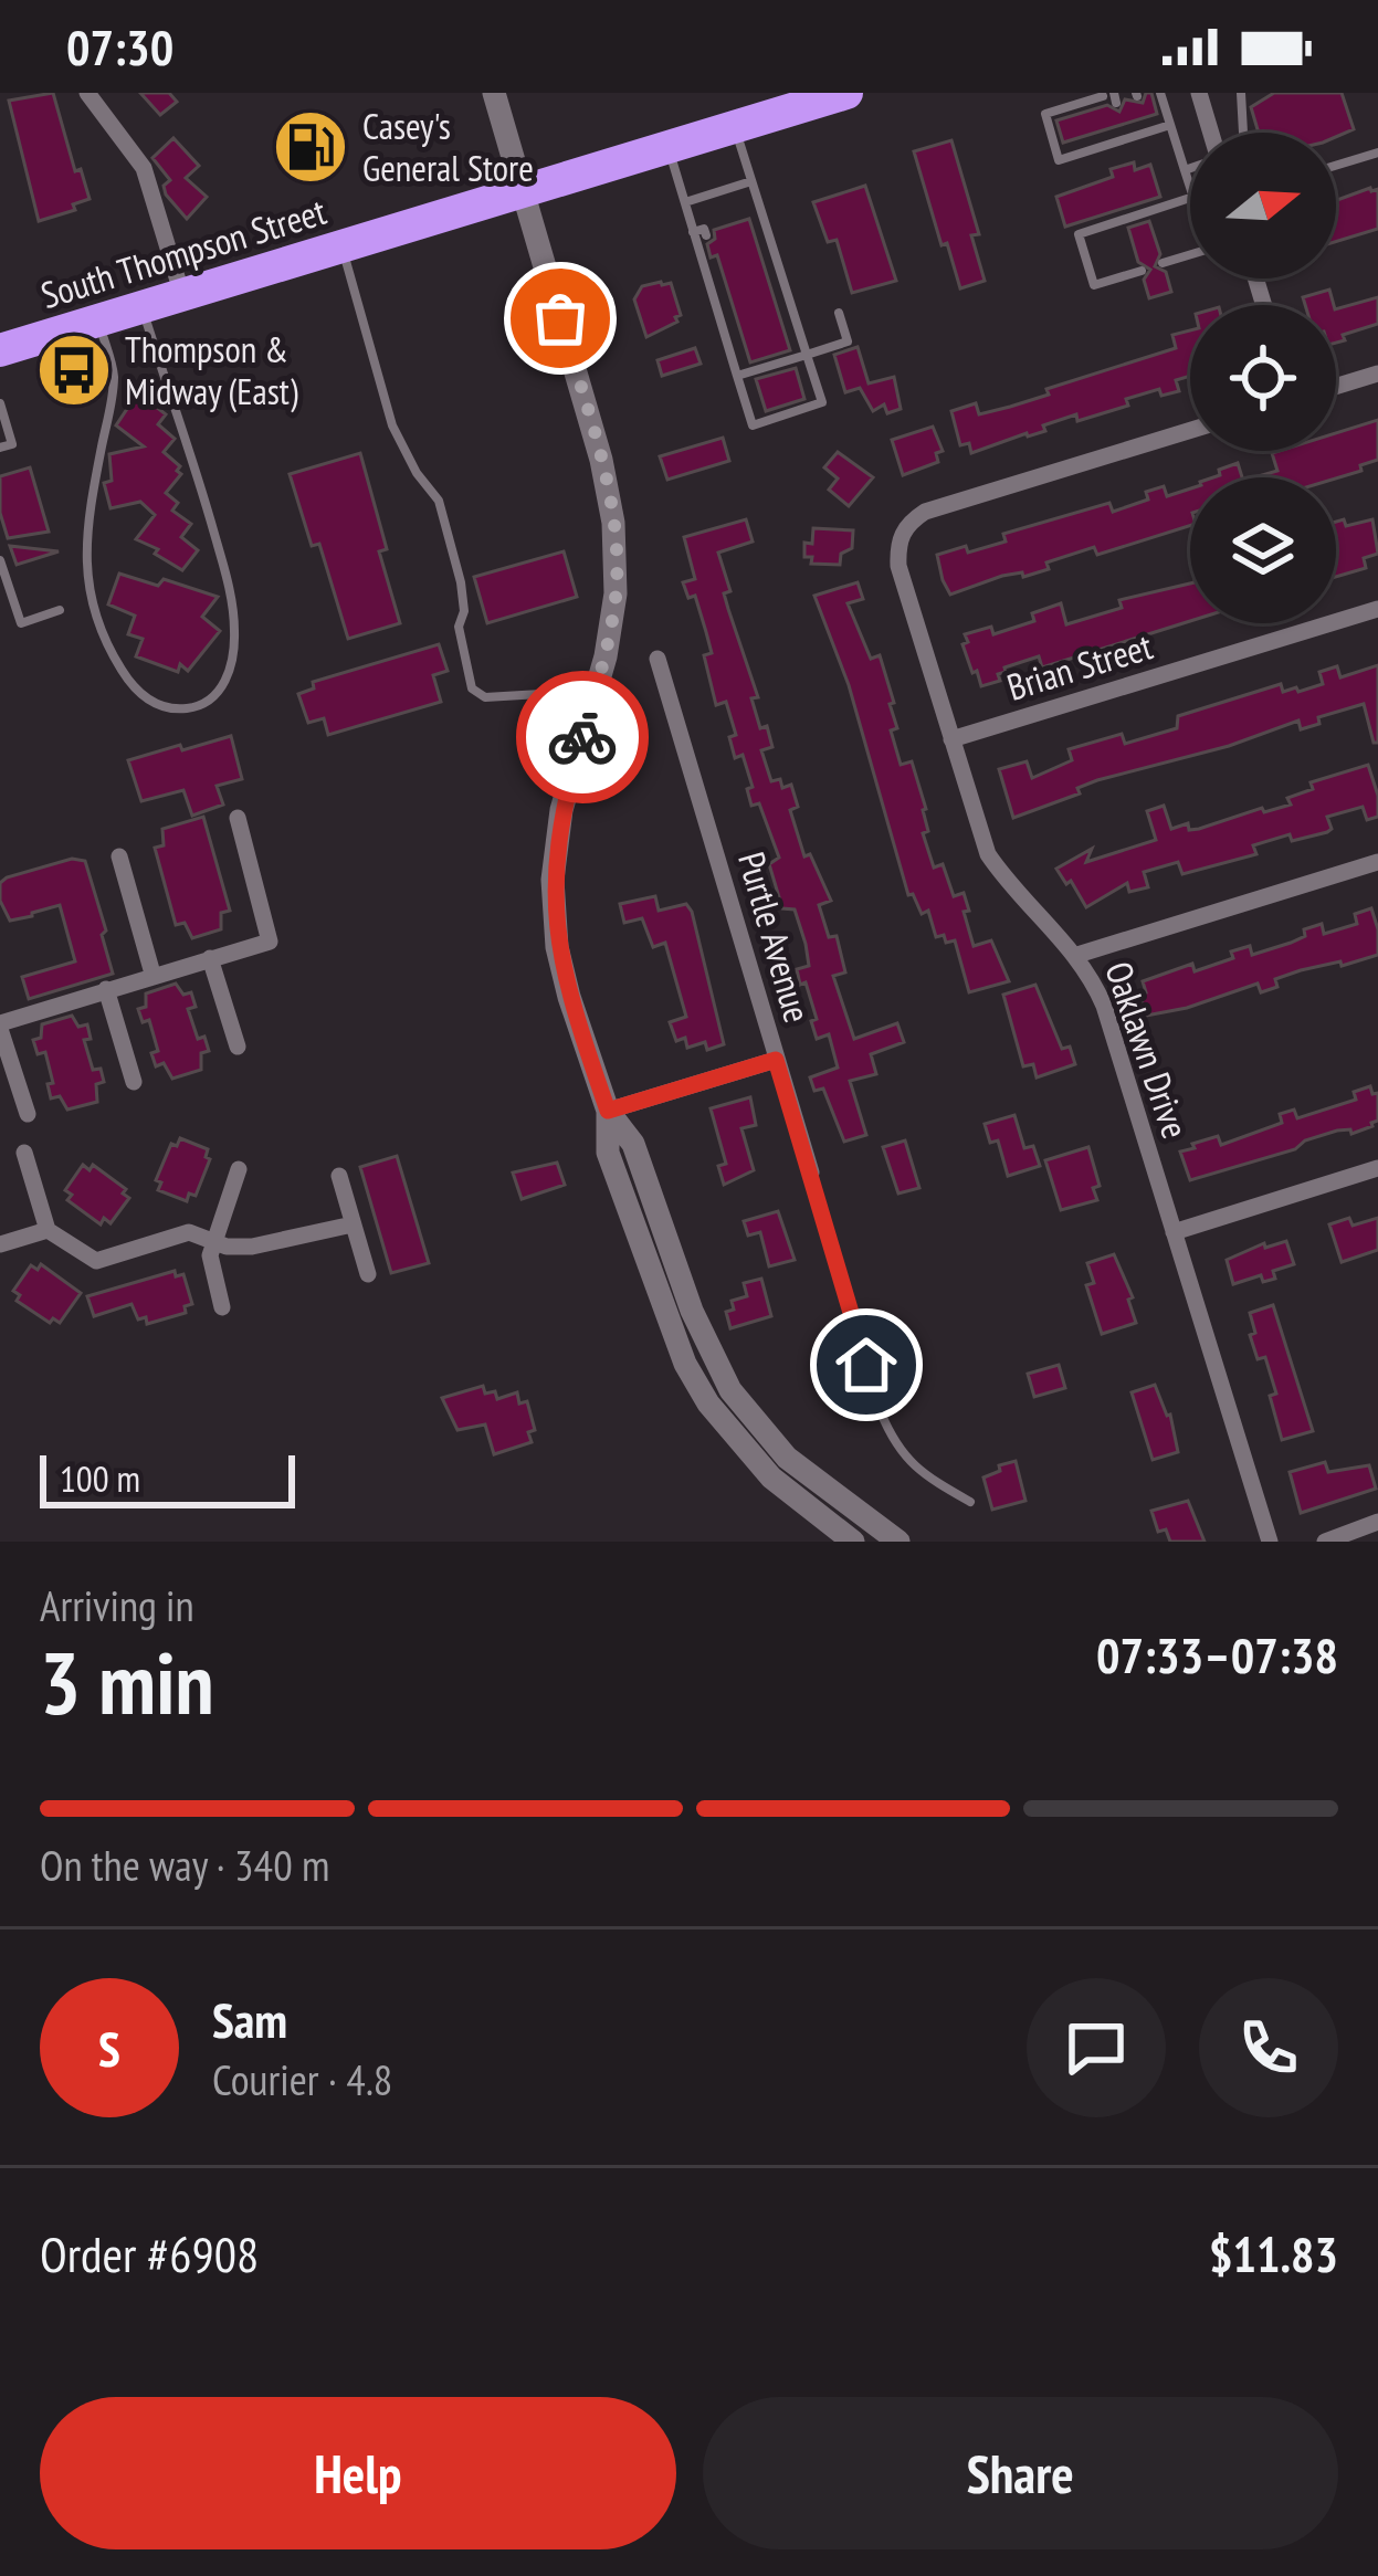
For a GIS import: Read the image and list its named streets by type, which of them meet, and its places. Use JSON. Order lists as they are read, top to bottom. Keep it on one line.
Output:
{"streets":{"highway":["South Thompson Street"],"street":["Brian Street","Purtle Avenue","Oaklawn Drive"]},"crossings":[["Brian Street","Oaklawn Drive"]],"places":{"fuel station":["Casey's General Store"],"bus stop":["Thompson & Midway (East)"]},"scale_bar":"100 m","north":"right","page":{"status":"07:30","scale":"100 m","heading":["3 min","Arriving in","07:33–07:38"],"panel":["Sam","Courier · 4.8","Order #6908","$11.83"],"bar":"On the way · 340 m","round":"S","buttons":["Help","Share"]}}
